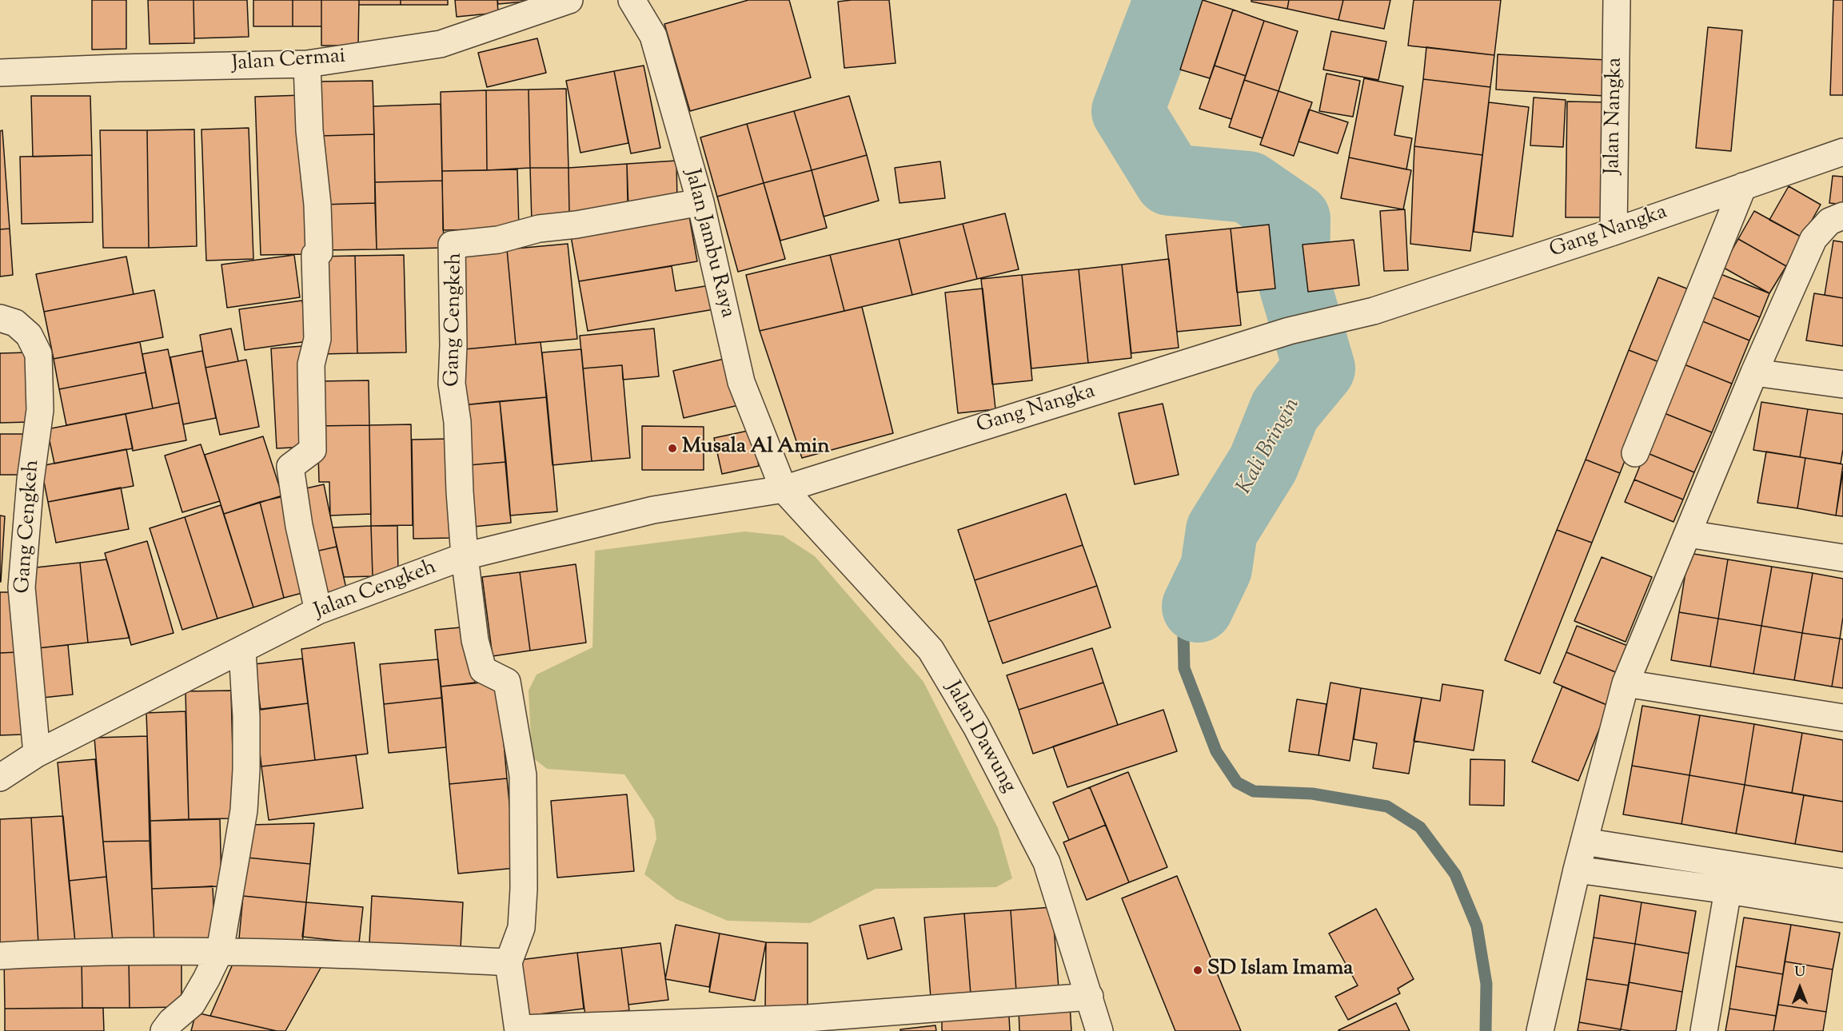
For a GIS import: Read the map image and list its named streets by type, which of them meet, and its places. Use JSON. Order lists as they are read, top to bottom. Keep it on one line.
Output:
{"streets":{"street":["Jalan Cermai","Jalan Nangka","Gang Nangka","Jalan Jambu Raya","Gang Cengkeh","Jalan Cengkeh","Jalan Dawung"]},"crossings":[["Jalan Nangka","Gang Nangka"],["Gang Nangka","Jalan Jambu Raya"],["Gang Nangka","Jalan Cengkeh"],["Gang Nangka","Jalan Dawung"],["Jalan Jambu Raya","Gang Cengkeh"],["Jalan Jambu Raya","Jalan Cengkeh"],["Jalan Jambu Raya","Jalan Dawung"],["Gang Cengkeh","Jalan Cengkeh"],["Jalan Cengkeh","Jalan Dawung"]],"water":["Kali Bringin"],"places":["Musala Al Amin","SD Islam Imama"],"north":"top"}
